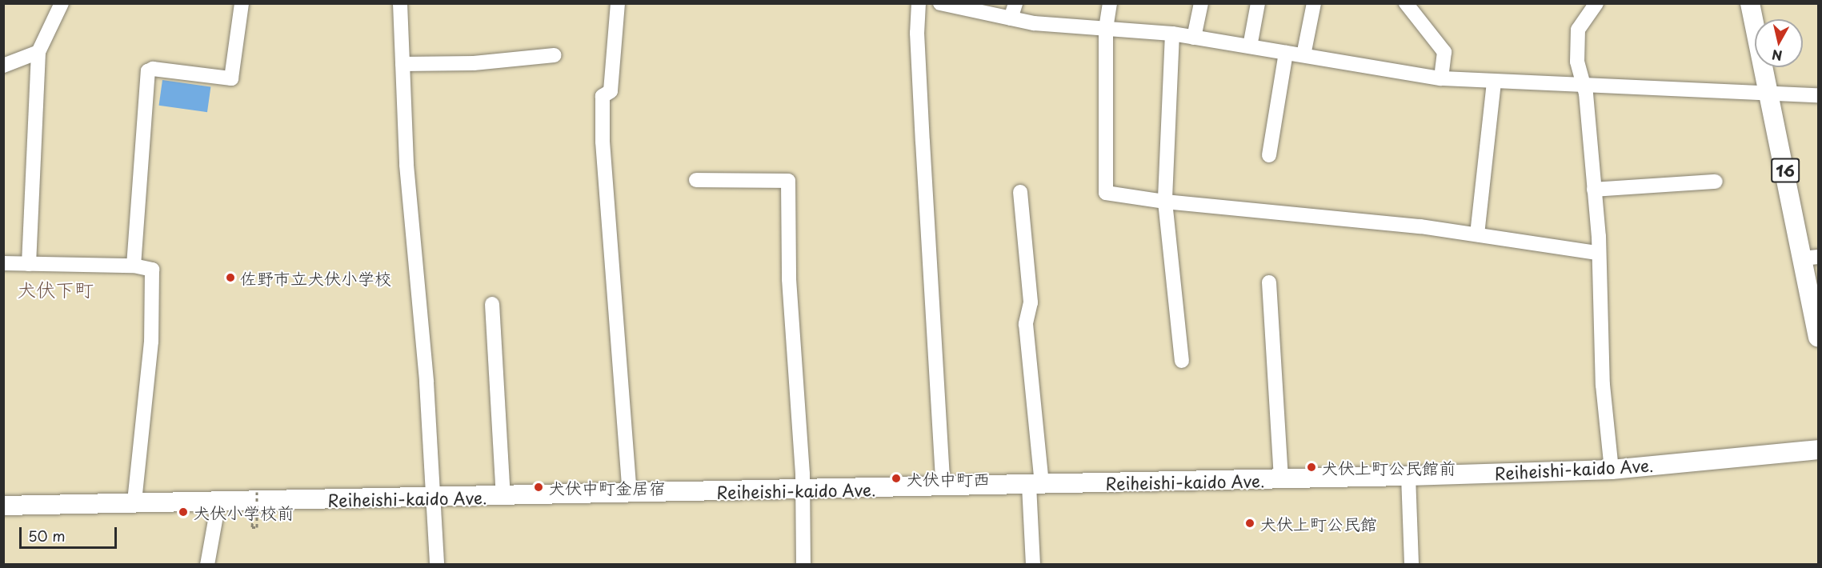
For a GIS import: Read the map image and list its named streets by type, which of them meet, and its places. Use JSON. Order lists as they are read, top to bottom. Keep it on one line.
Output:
{"streets":{"main road":["16","Reiheishi-kaido Ave."]},"districts":["犬伏下町"],"places":["佐野市立犬伏小学校","犬伏上町公民館前","犬伏中町西","犬伏中町金居宿","犬伏小学校前","犬伏上町公民館"],"scale_bar":"50 m","north":"bottom"}
